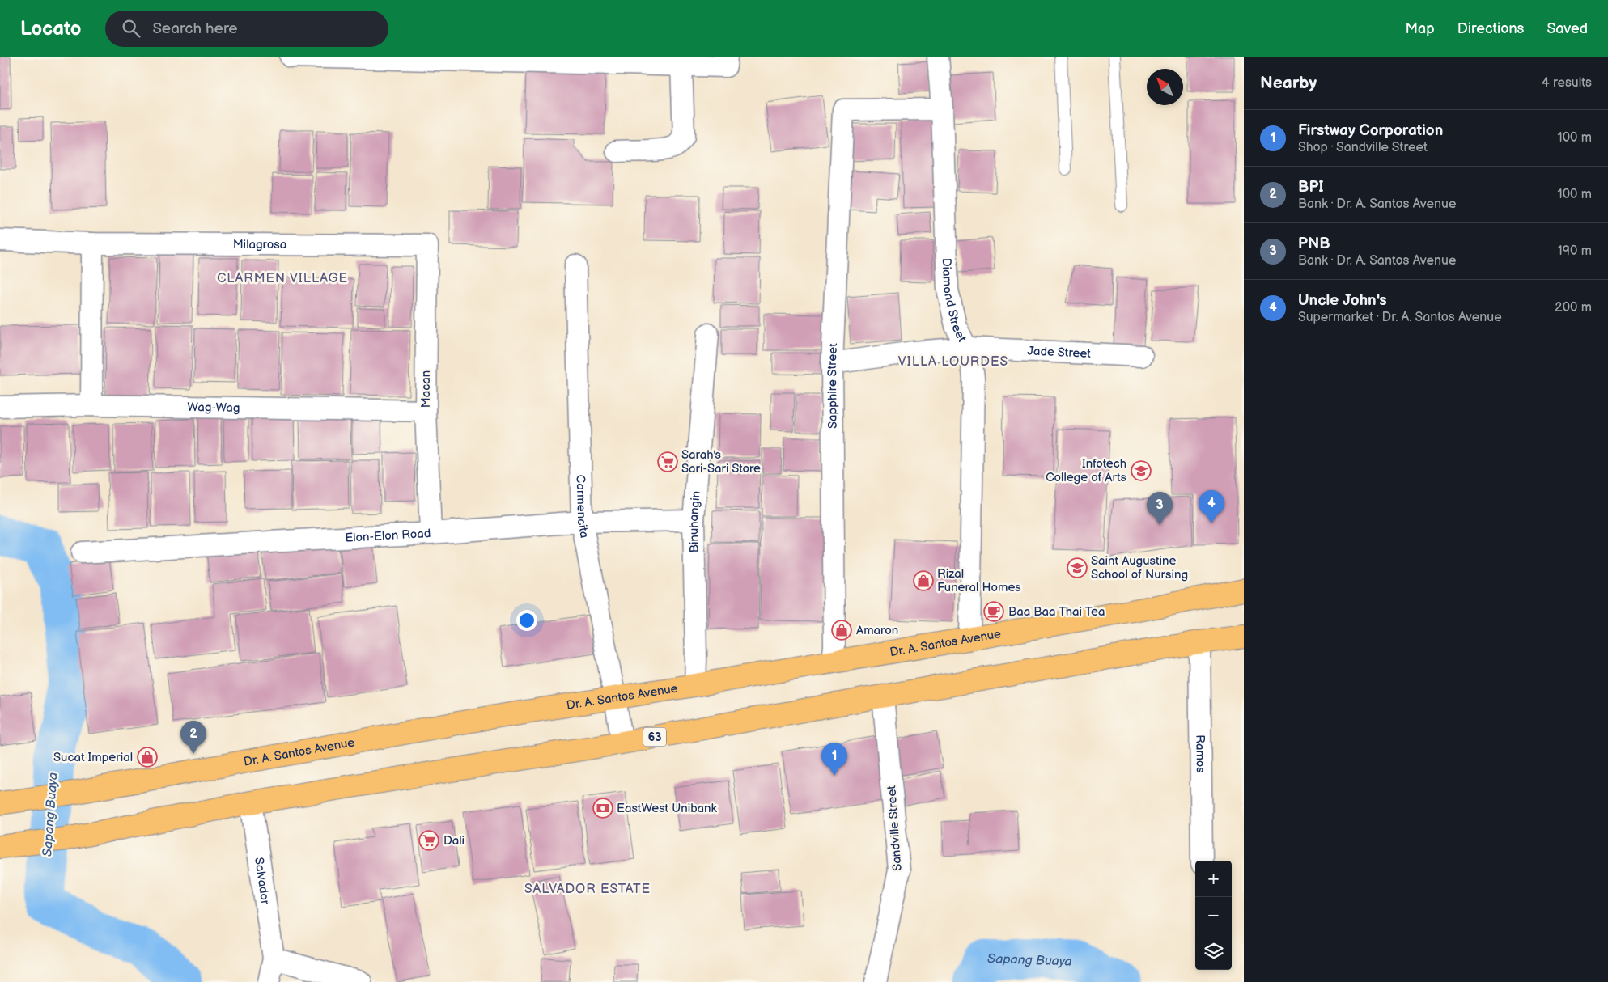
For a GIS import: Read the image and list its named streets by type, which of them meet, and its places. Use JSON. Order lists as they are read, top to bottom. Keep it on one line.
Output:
{"streets":{"main road":["Dr. A. Santos Avenue","63"],"street":["Milagrosa","Diamond Street","Jade Street","Sapphire Street","Macan","Wag-Wag","Carmencita","Binuhangin","Elon-Elon Road","Ramos","Sandville Street","Salvador"]},"crossings":[["Milagrosa","Macan"],["Diamond Street","Jade Street"],["Diamond Street","Sapphire Street"],["Diamond Street","Dr. A. Santos Avenue"],["Jade Street","Sapphire Street"],["Sapphire Street","Dr. A. Santos Avenue"],["Macan","Wag-Wag"],["Macan","Elon-Elon Road"],["Carmencita","Elon-Elon Road"],["Carmencita","Dr. A. Santos Avenue"],["Carmencita","63"],["Binuhangin","Elon-Elon Road"],["Binuhangin","Dr. A. Santos Avenue"],["63","Ramos"],["63","Sandville Street"],["63","Salvador"]],"districts":["CLARMEN VILLAGE","VILLA LOURDES","SALVADOR ESTATE"],"water":["Sapang Buaya"],"places":{"supermarket":["Sarah's Sari-Sari Store","Dali"],"school or university":["Infotech College of Arts","Saint Augustine School of Nursing"],"shop":["Rizal Funeral Homes","Amaron","Sucat Imperial"],"cafe":["Baa Baa Thai Tea"],"bank":["EastWest Unibank"]},"north":"top left","page":{"header":"Locato","search":"Search here","nav":["Map","Directions","Saved"],"heading":["Nearby","4 results"],"list":[{"mark":"1","name":"Firstway Corporation","note":"Shop · Sandville Street","value":"100 m"},{"mark":"2","name":"BPI","note":"Bank · Dr. A. Santos Avenue","value":"100 m"},{"mark":"3","name":"PNB","note":"Bank · Dr. A. Santos Avenue","value":"190 m"},{"mark":"4","name":"Uncle John's","note":"Supermarket · Dr. A. Santos Avenue","value":"200 m"}],"pins":["4","3","2","1"],"map_buttons":["+","−"]}}
